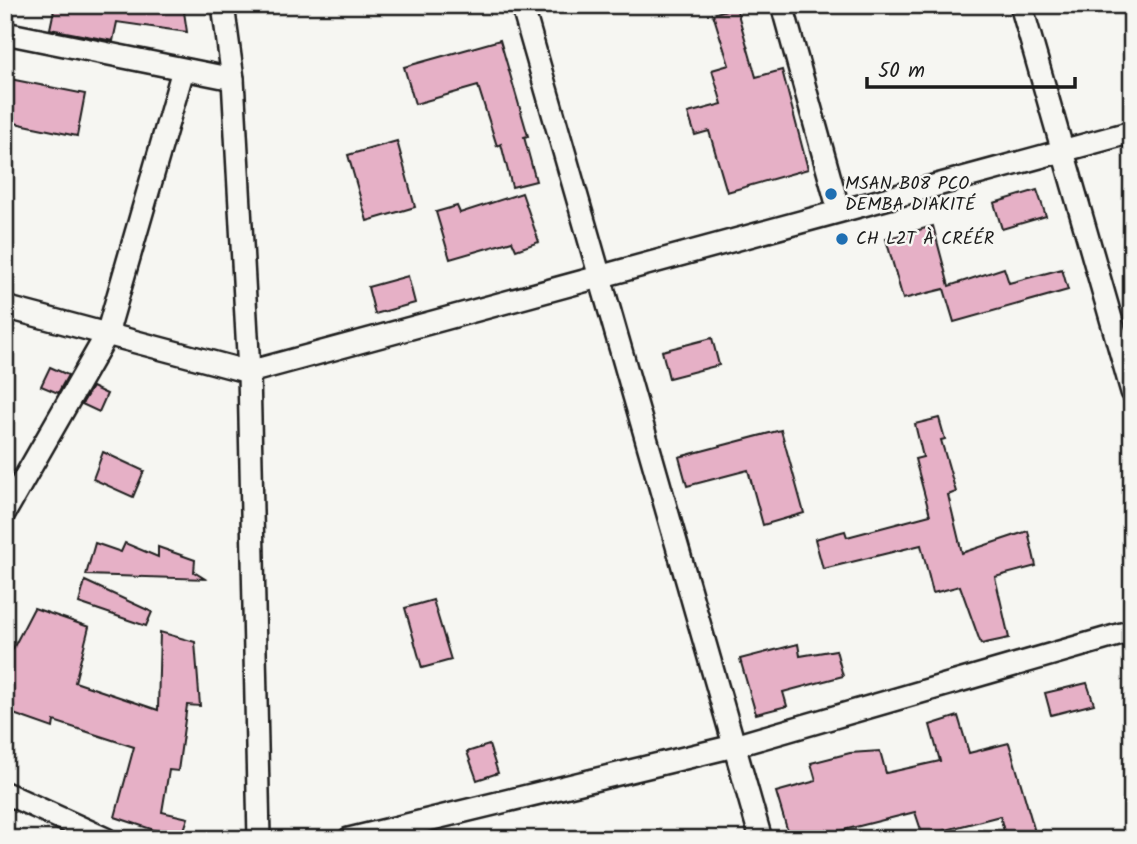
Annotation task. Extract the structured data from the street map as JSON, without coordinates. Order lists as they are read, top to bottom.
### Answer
{
  "places": ["MSAN B08 PCO DEMBA DIAKITÉ", "CH L2T À CRÉÉR"],
  "scale_bar": "50 m"
}
